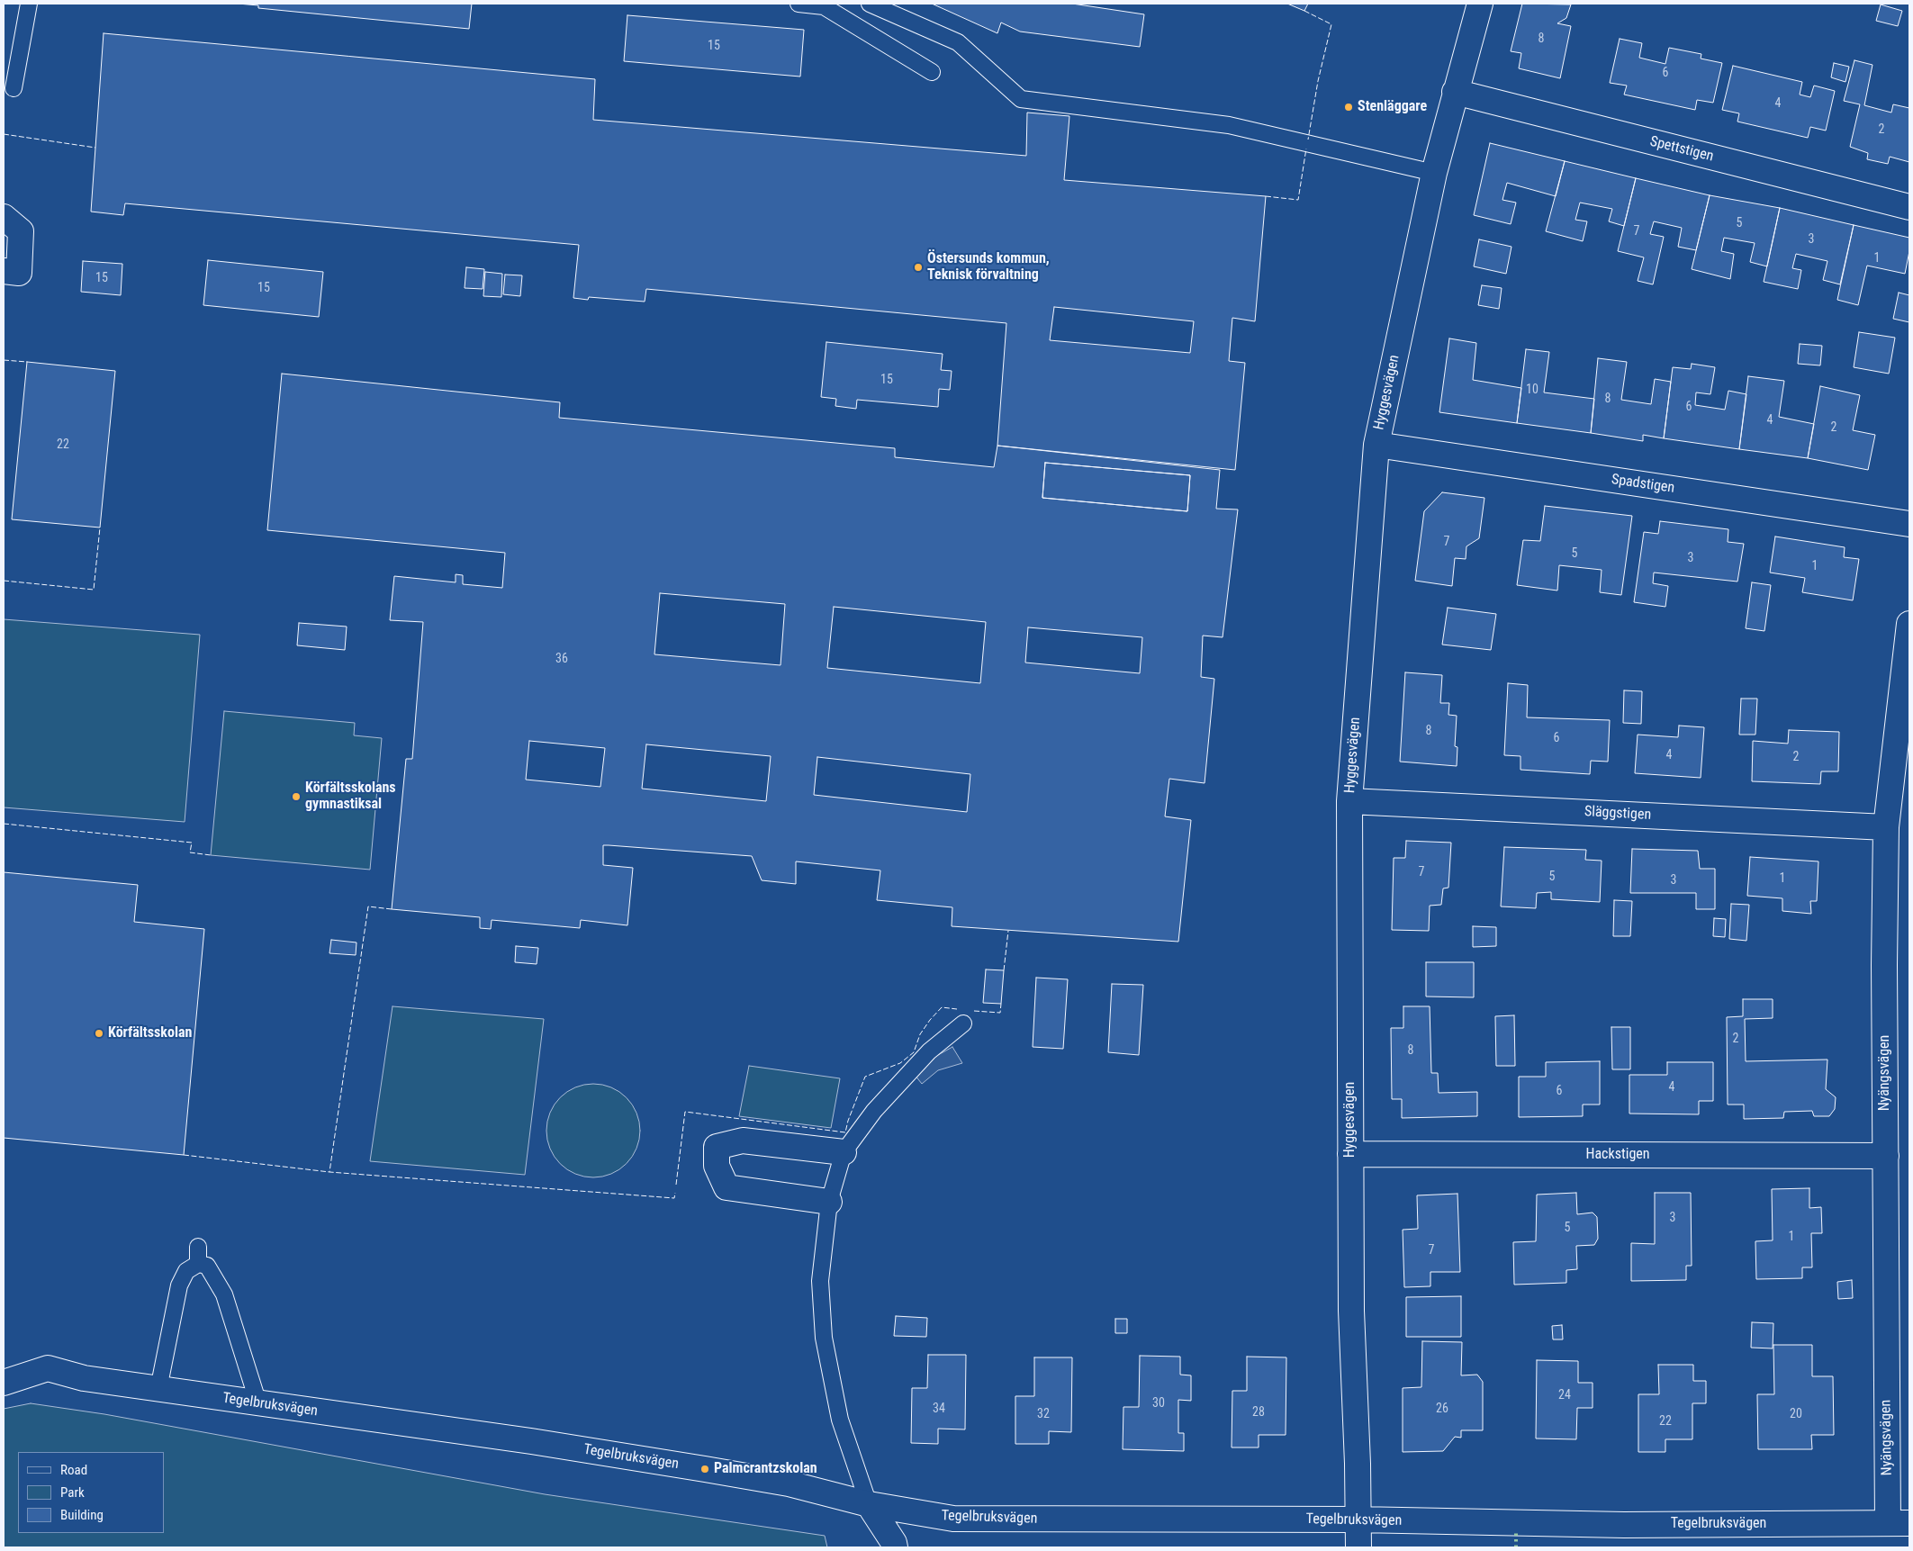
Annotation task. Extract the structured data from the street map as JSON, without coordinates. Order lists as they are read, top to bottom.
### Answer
{
  "streets": {
    "street": [
      "Spettstigen",
      "Hyggesvägen",
      "Spadstigen",
      "Släggstigen",
      "Nyängsvägen",
      "Hackstigen",
      "Tegelbruksvägen"
    ]
  },
  "crossings": [
    ["Spettstigen", "Hyggesvägen"],
    ["Hyggesvägen", "Spadstigen"],
    ["Hyggesvägen", "Släggstigen"],
    ["Hyggesvägen", "Hackstigen"],
    ["Hyggesvägen", "Tegelbruksvägen"],
    ["Släggstigen", "Nyängsvägen"],
    ["Nyängsvägen", "Hackstigen"],
    ["Nyängsvägen", "Tegelbruksvägen"]
  ],
  "places": [
    "Stenläggare",
    "Östersunds kommun, Teknisk förvaltning",
    "Körfältsskolans gymnastiksal",
    "Körfältsskolan",
    "Palmcrantzskolan"
  ],
  "house_numbers": [
    "8",
    "15",
    "6",
    "4",
    "2",
    "5",
    "7",
    "3",
    "1",
    "15",
    "15",
    "15",
    "10",
    "8",
    "6",
    "4",
    "2",
    "22",
    "7",
    "5",
    "3",
    "1",
    "36",
    "8",
    "6",
    "4",
    "2",
    "7",
    "5",
    "1",
    "3",
    "2",
    "8",
    "4",
    "6",
    "3",
    "5",
    "1",
    "7",
    "24",
    "30",
    "34",
    "26",
    "28",
    "32",
    "20",
    "22"
  ],
  "legend": ["Road", "Park", "Building"]
}
